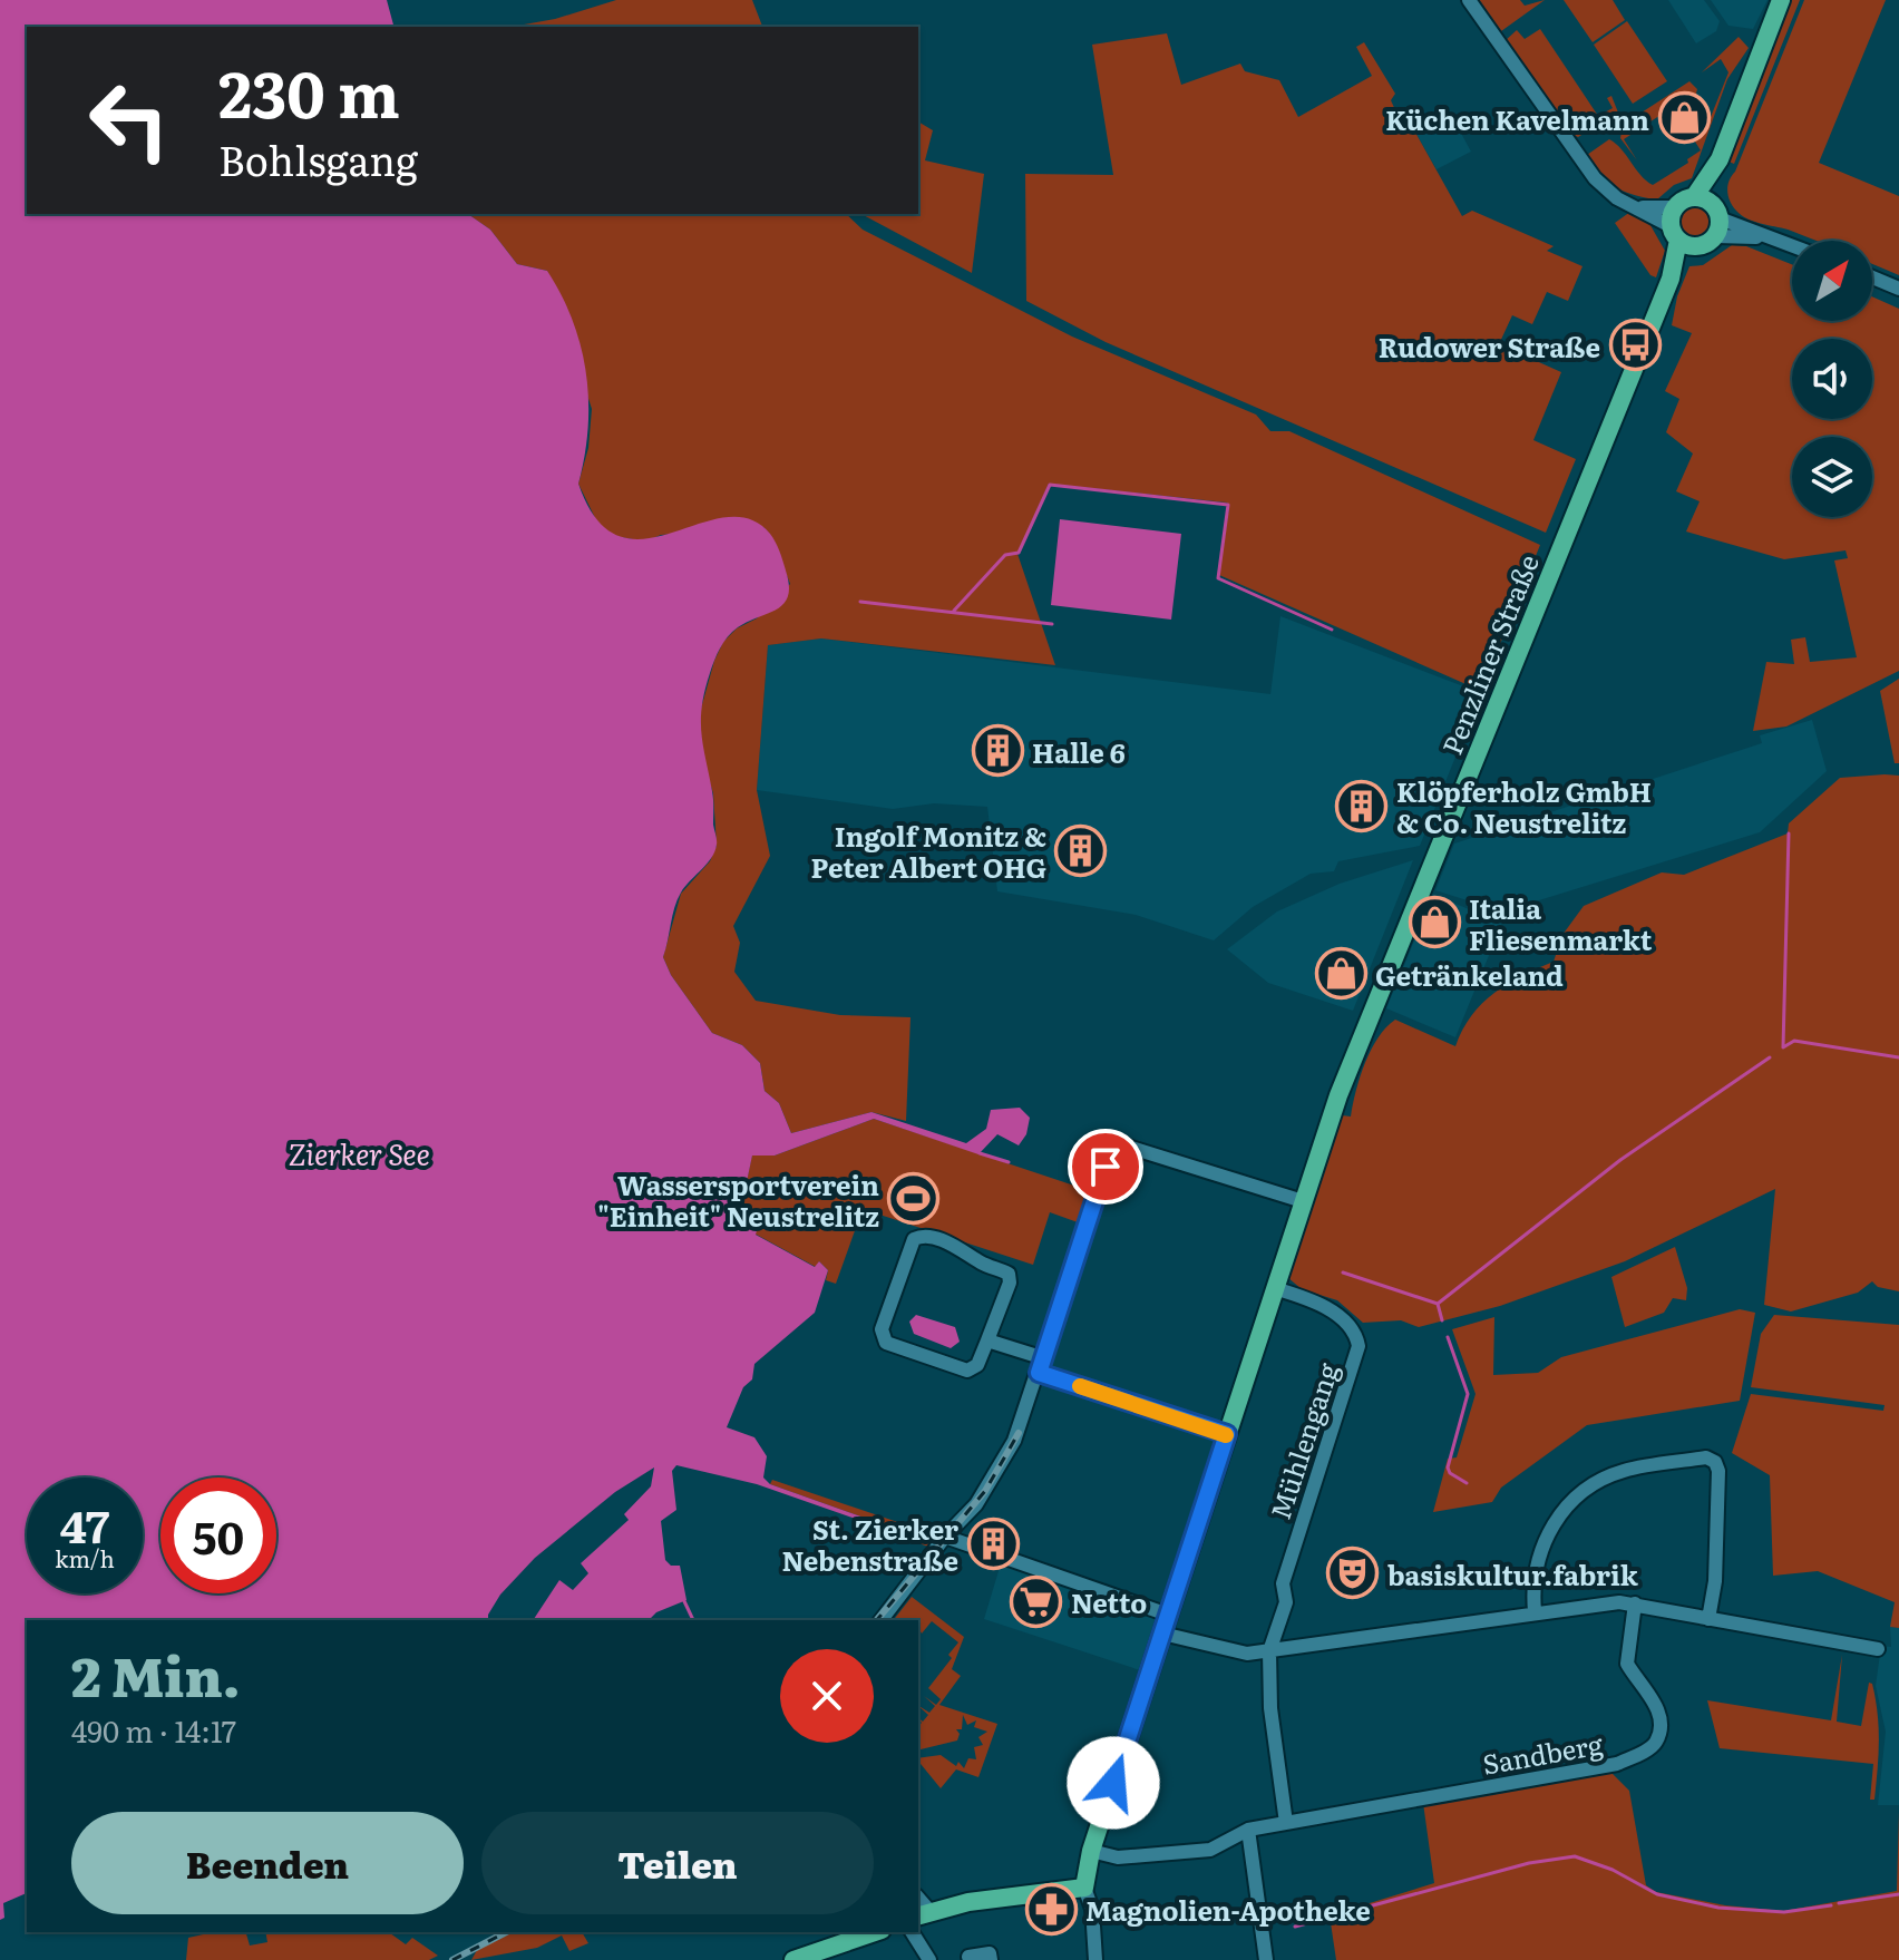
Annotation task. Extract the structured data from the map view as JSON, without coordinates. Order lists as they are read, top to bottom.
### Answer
{
  "streets": {
    "main road": ["Penzliner Straße"],
    "street": ["Mühlengang", "Sandberg"]
  },
  "crossings": [
    ["Penzliner Straße", "Mühlengang"],
    ["Penzliner Straße", "Sandberg"]
  ],
  "water": ["Zierker See"],
  "places": {
    "shop": ["Küchen Kavelmann", "Italia Fliesenmarkt", "Getränkeland"],
    "bus stop": ["Rudower Straße"],
    "building": [
      "Halle 6",
      "Klöpferholz GmbH & Co. Neustrelitz",
      "Ingolf Monitz & Peter Albert OHG",
      "St. Zierker Nebenstraße"
    ],
    "sports": ["Wassersportverein \"Einheit\" Neustrelitz"],
    "theatre": ["basiskultur.fabrik"],
    "supermarket": ["Netto"],
    "pharmacy": ["Magnolien-Apotheke"]
  },
  "north": "top right",
  "page": {
    "turn": ["230 m", "Bohlsgang"],
    "speed": "47 km/h",
    "limit": "50",
    "heading": ["2 Min.", "490 m · 14:17"],
    "buttons": ["Beenden", "Teilen"]
  }
}
